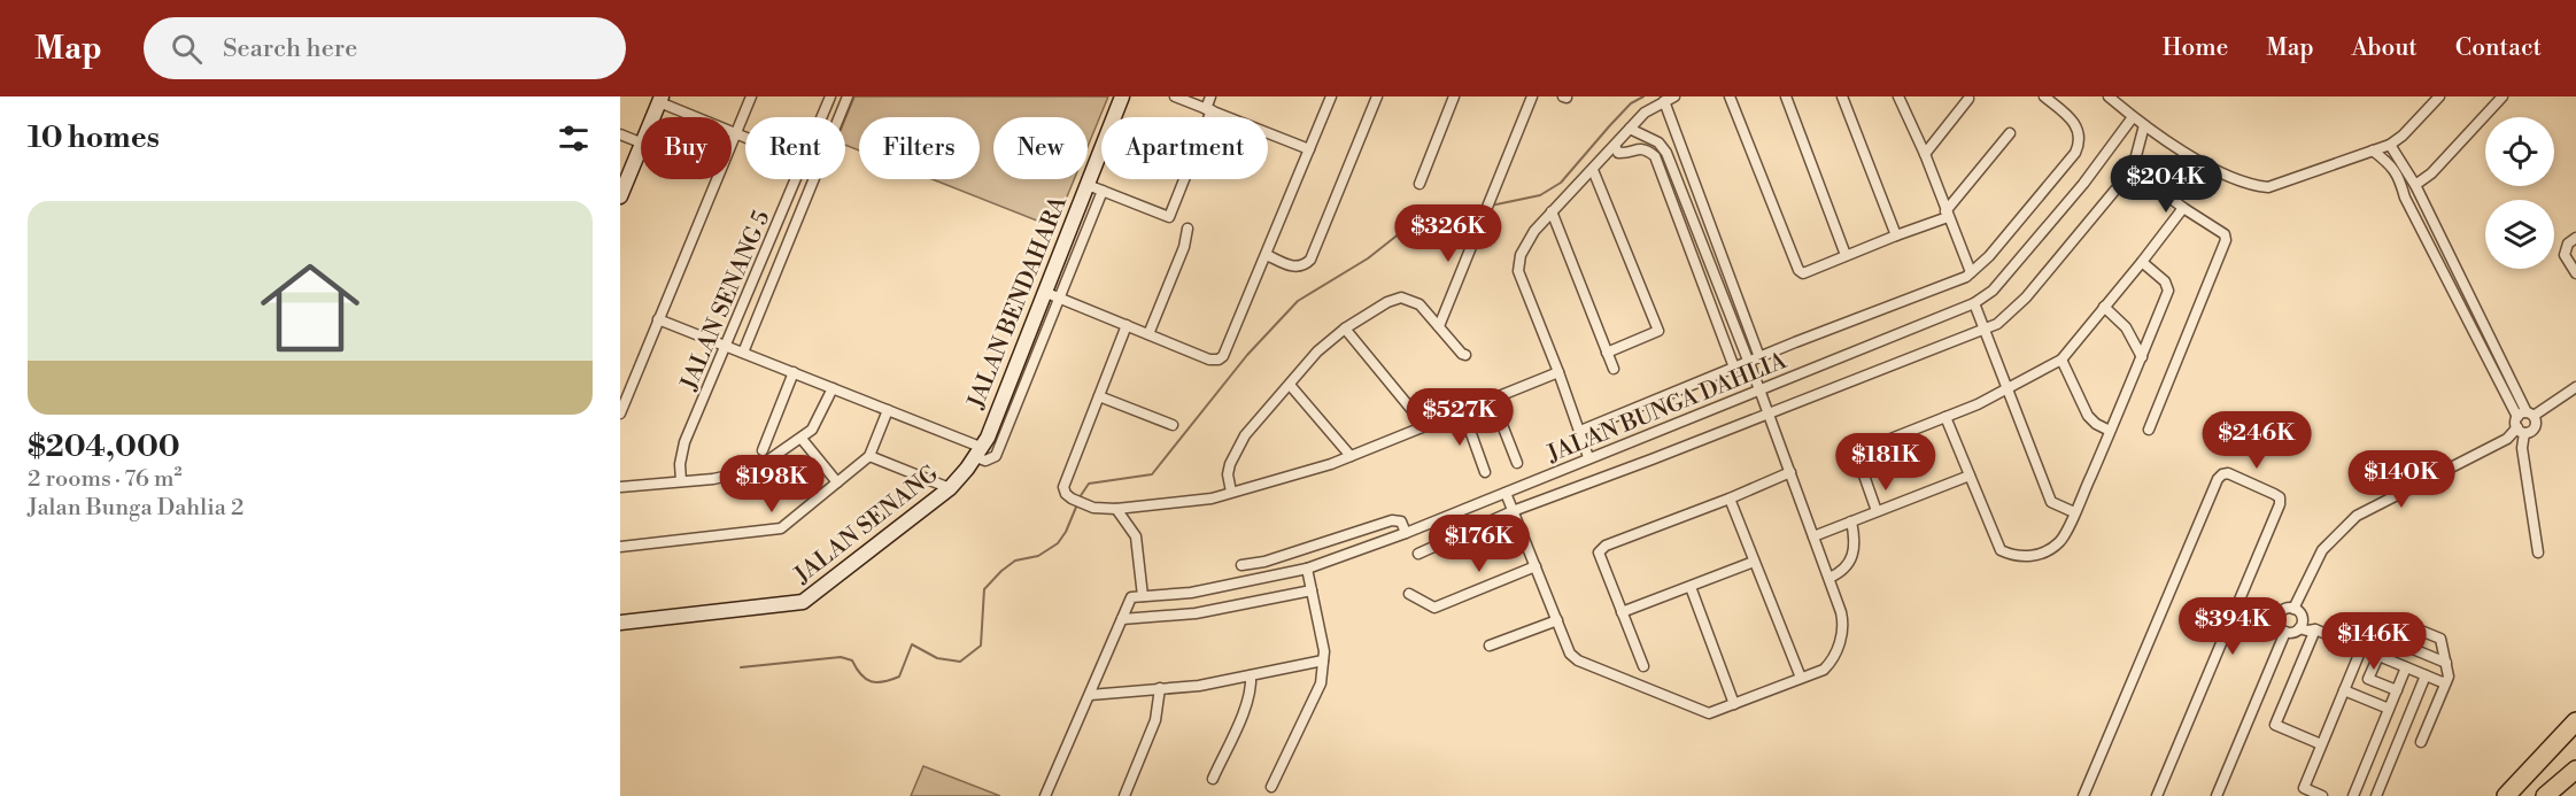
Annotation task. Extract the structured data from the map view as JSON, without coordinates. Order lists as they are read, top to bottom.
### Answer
{
  "streets": {
    "street": [
      "JALAN SENANG 5",
      "JALAN BENDAHARA",
      "JALAN BUNGA DAHLIA",
      "JALAN SENANG"
    ]
  },
  "crossings": [
    ["JALAN SENANG 5", "JALAN SENANG"],
    ["JALAN BENDAHARA", "JALAN SENANG"]
  ],
  "page": {
    "header": "Map",
    "search": "Search here",
    "nav": [
      "Home",
      "Map",
      "About",
      "Contact"
    ],
    "heading": "10 homes",
    "chip": [
      "Buy",
      "Rent",
      "Filters",
      "New",
      "Apartment"
    ],
    "price": [
      "$204K",
      "$326K",
      "$527K",
      "$246K",
      "$181K",
      "$140K",
      "$198K",
      "$176K",
      "$394K",
      "$146K"
    ],
    "list": [
      {
        "name": "$204,000",
        "note": "2 rooms · 76 m² · Jalan Bunga Dahlia 2"
      }
    ]
  }
}
